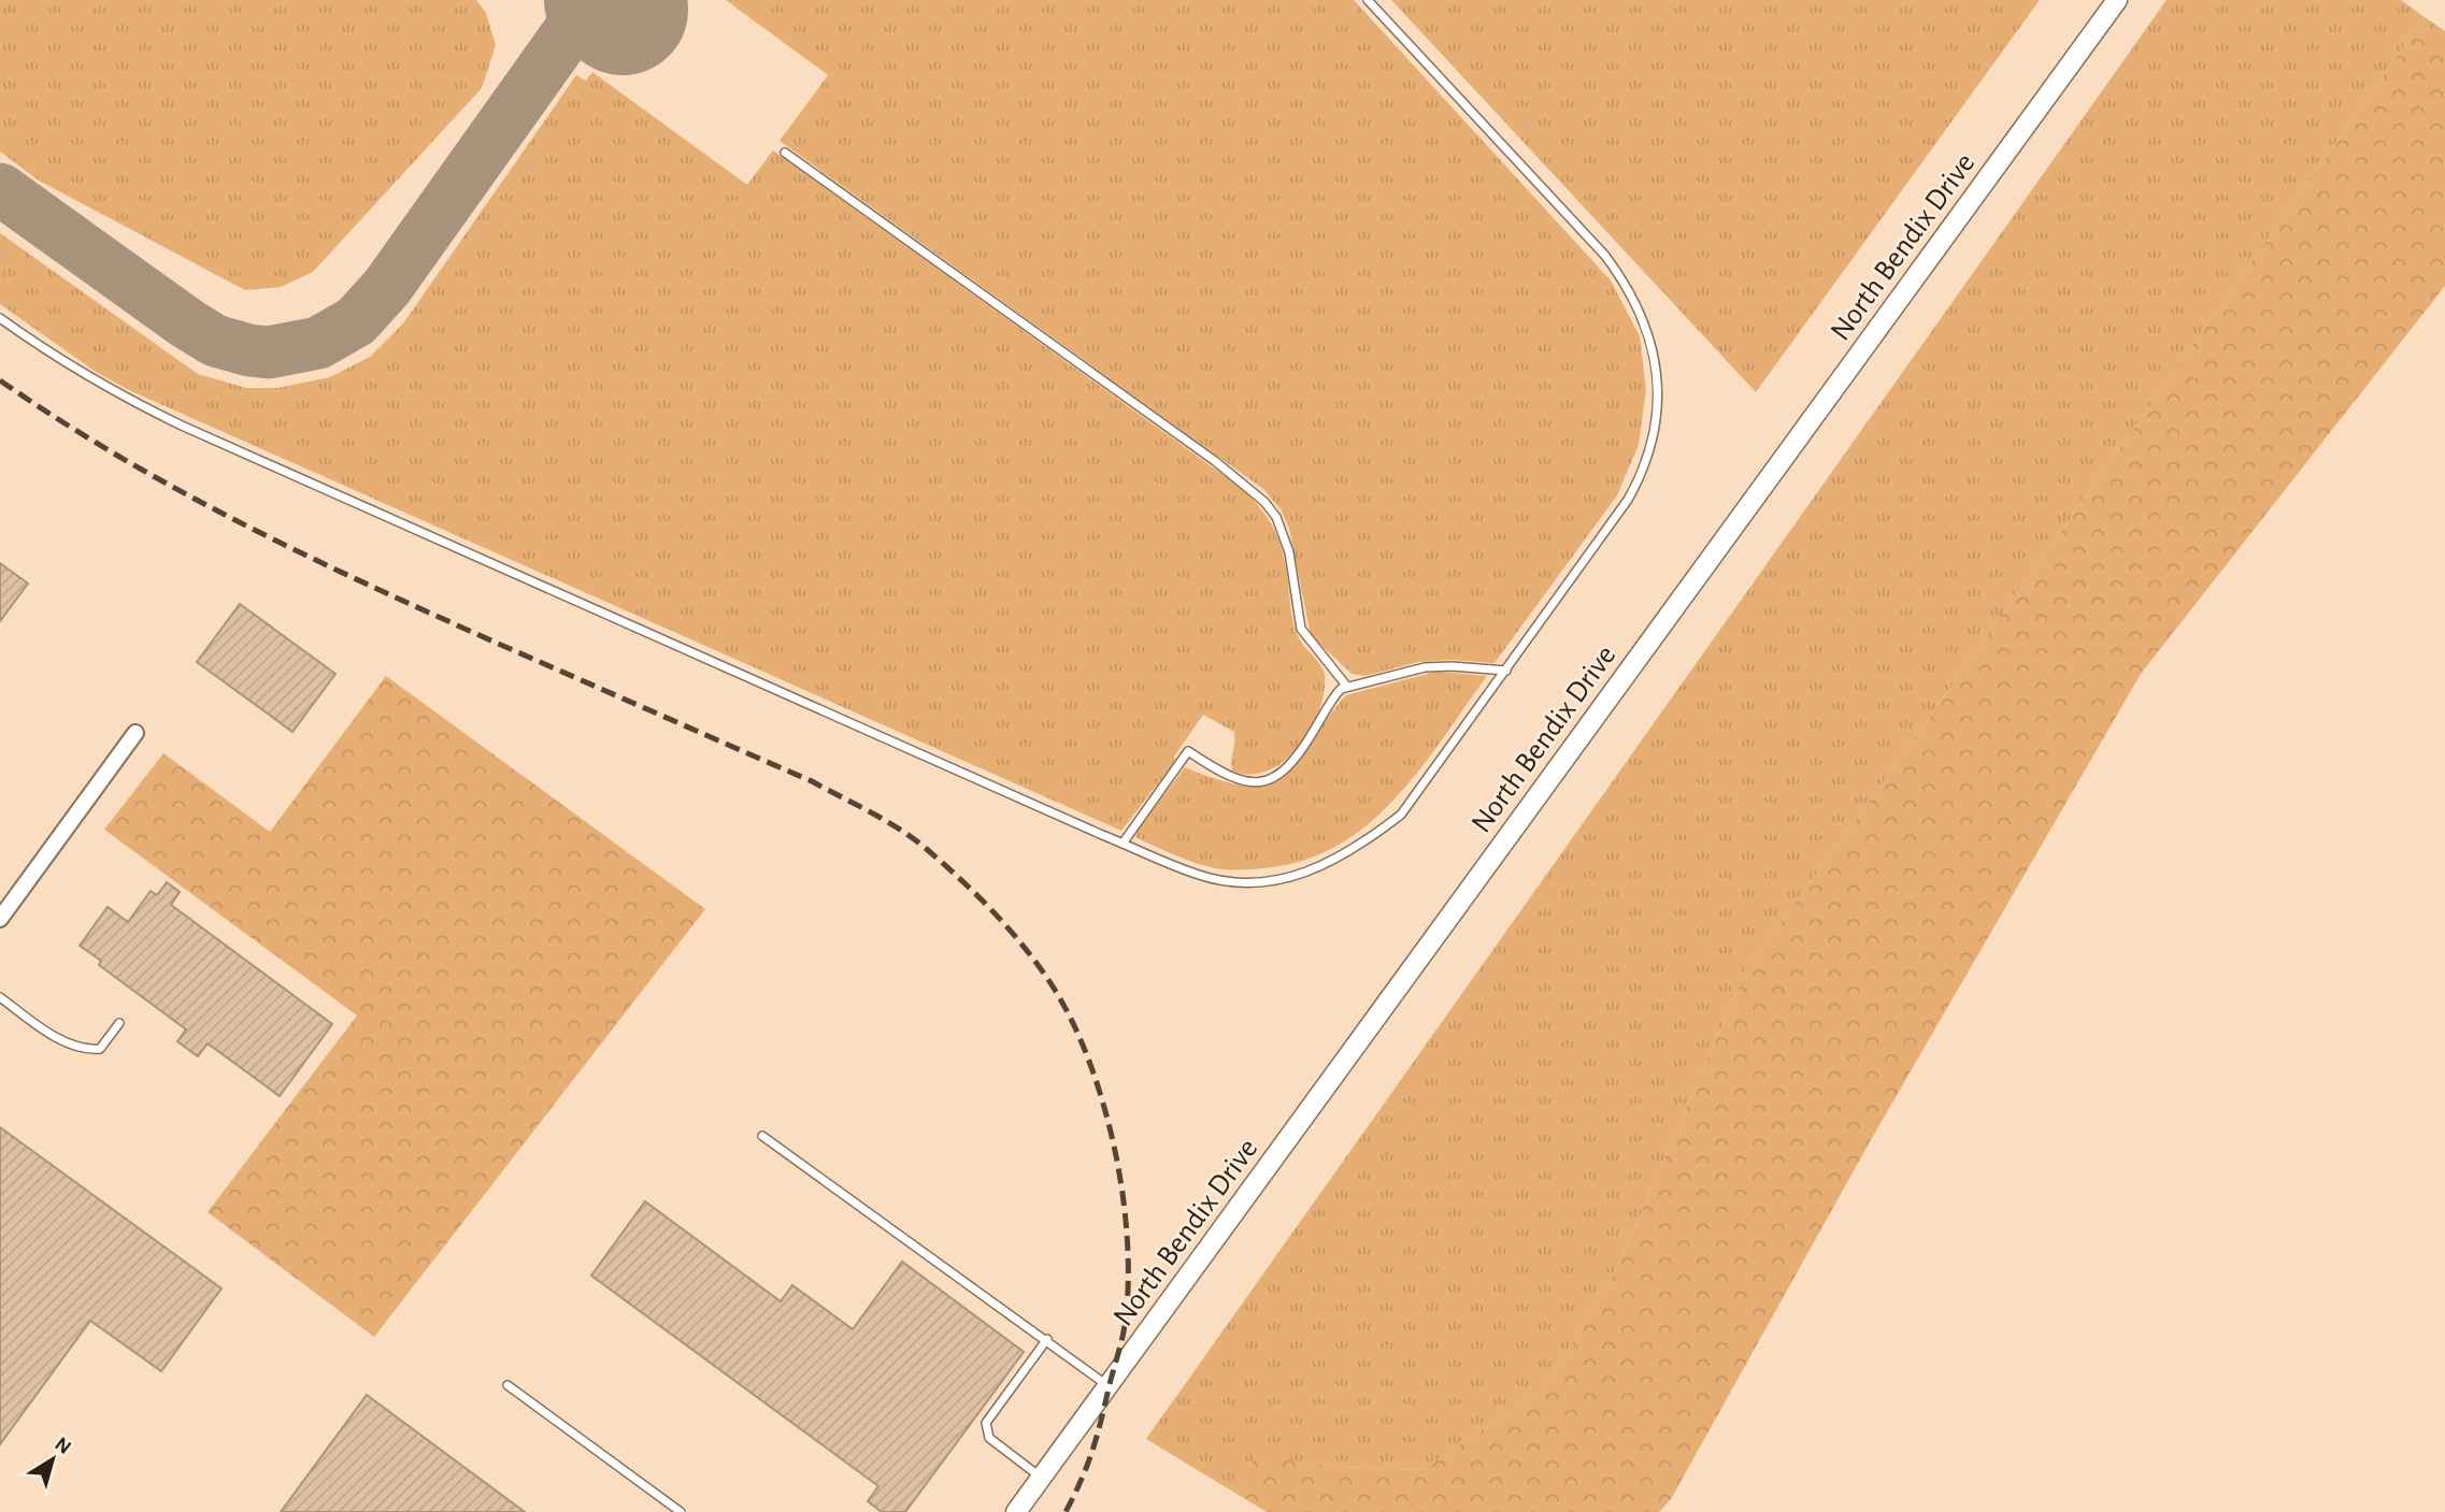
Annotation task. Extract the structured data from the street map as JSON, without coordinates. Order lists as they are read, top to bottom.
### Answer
{
  "streets": {
    "street": ["North Bendix Drive"]
  },
  "north": "top right"
}
